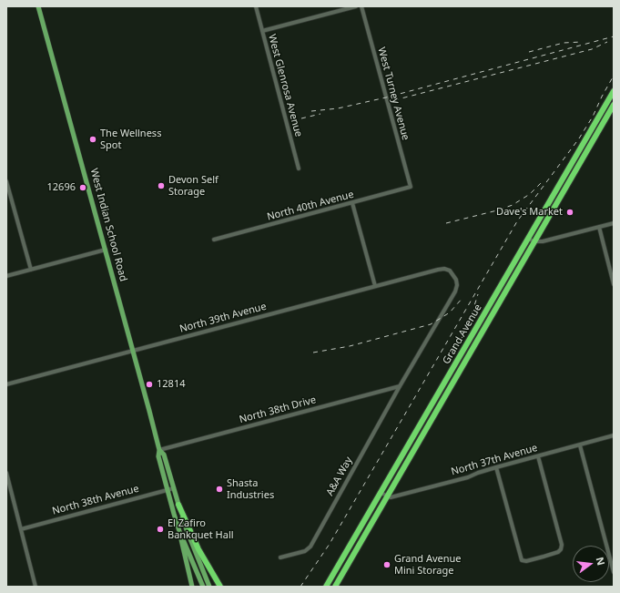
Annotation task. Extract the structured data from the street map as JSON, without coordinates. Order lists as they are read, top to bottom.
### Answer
{
  "streets": {
    "highway": ["Grand Avenue"],
    "main road": ["West Indian School Road"],
    "street": [
      "West Glenrosa Avenue",
      "West Turney Avenue",
      "North 40th Avenue",
      "North 39th Avenue",
      "North 38th Drive",
      "North 37th Avenue",
      "A&A Way",
      "North 38th Avenue"
    ]
  },
  "crossings": [
    ["West Turney Avenue", "North 40th Avenue"],
    ["West Indian School Road", "North 39th Avenue"],
    ["West Indian School Road", "North 38th Drive"],
    ["West Indian School Road", "North 38th Avenue"],
    ["North 39th Avenue", "North 38th Drive"],
    ["North 39th Avenue", "A&A Way"],
    ["Grand Avenue", "North 37th Avenue"],
    ["North 38th Drive", "A&A Way"]
  ],
  "places": [
    "The Wellness Spot",
    "Devon Self Storage",
    "12696",
    "Dave's Market",
    "12814",
    "Shasta Industries",
    "El Zafiro Bankquet Hall",
    "Grand Avenue Mini Storage"
  ],
  "north": "right"
}
